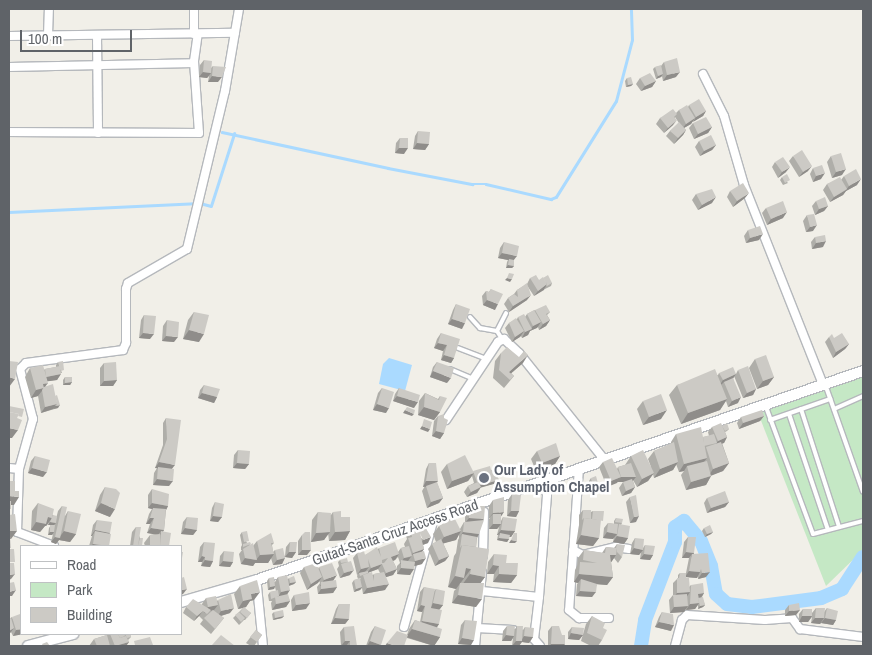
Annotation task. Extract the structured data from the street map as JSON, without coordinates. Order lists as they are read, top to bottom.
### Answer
{
  "streets": {
    "main road": ["Gutad-Santa Cruz Access Road"]
  },
  "places": ["Our Lady of Assumption Chapel"],
  "legend": ["Road", "Park", "Building"],
  "scale_bar": "100 m"
}
